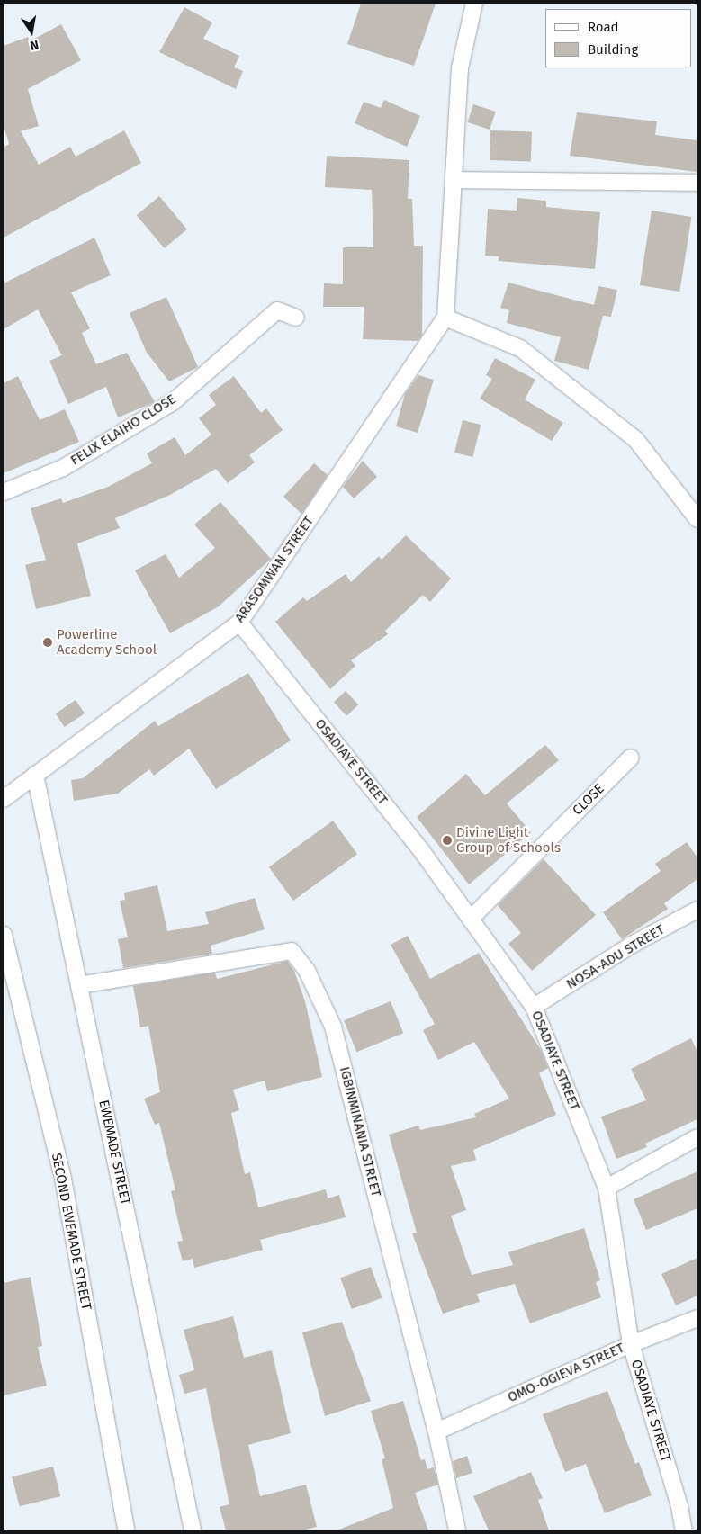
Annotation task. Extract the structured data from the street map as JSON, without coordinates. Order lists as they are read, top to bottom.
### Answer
{
  "streets": {
    "street": [
      "FELIX ELAIHO CLOSE",
      "ARASOMWAN STREET",
      "OSADIAYE STREET",
      "CLOSE",
      "NOSA-ADU STREET",
      "IGBINMINANIA STREET",
      "EWEMADE STREET",
      "SECOND EWEMADE STREET",
      "OMO-OGIEVA STREET"
    ]
  },
  "crossings": [
    ["ARASOMWAN STREET", "OSADIAYE STREET"],
    ["ARASOMWAN STREET", "EWEMADE STREET"],
    ["OSADIAYE STREET", "CLOSE"],
    ["OSADIAYE STREET", "NOSA-ADU STREET"],
    ["OSADIAYE STREET", "OMO-OGIEVA STREET"],
    ["IGBINMINANIA STREET", "EWEMADE STREET"],
    ["IGBINMINANIA STREET", "OMO-OGIEVA STREET"]
  ],
  "places": ["Powerline Academy School", "Divine Light Group of Schools"],
  "legend": ["Road", "Building"],
  "north": "bottom"
}
